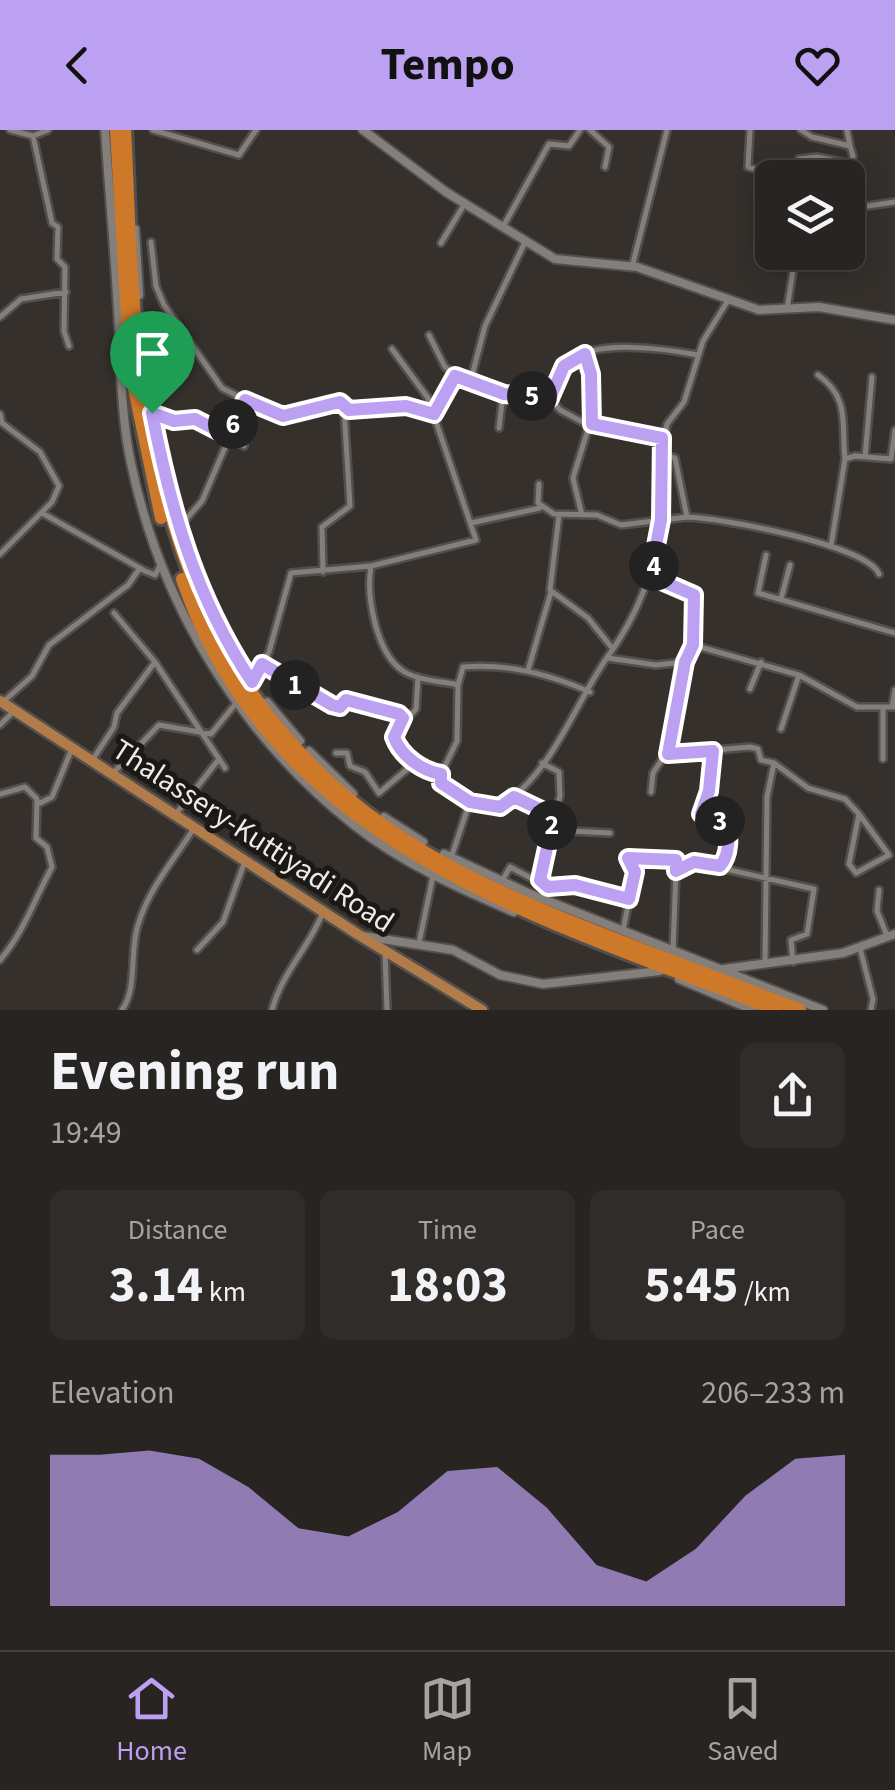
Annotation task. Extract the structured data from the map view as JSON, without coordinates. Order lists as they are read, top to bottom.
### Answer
{
  "streets": {
    "main road": ["Thalassery-Kuttiyadi Road"]
  },
  "page": {
    "header": "Tempo",
    "pins": [
      "5",
      "6",
      "4",
      "1",
      "3",
      "2"
    ],
    "heading": ["Evening run", "19:49"],
    "stats": [
      ["Distance", "3.14 km"],
      ["Time", "18:03"],
      ["Pace", "5:45 /km"]
    ],
    "chart": ["Elevation", "206–233 m"],
    "tabs": ["Home", "Map", "Saved"]
  }
}
